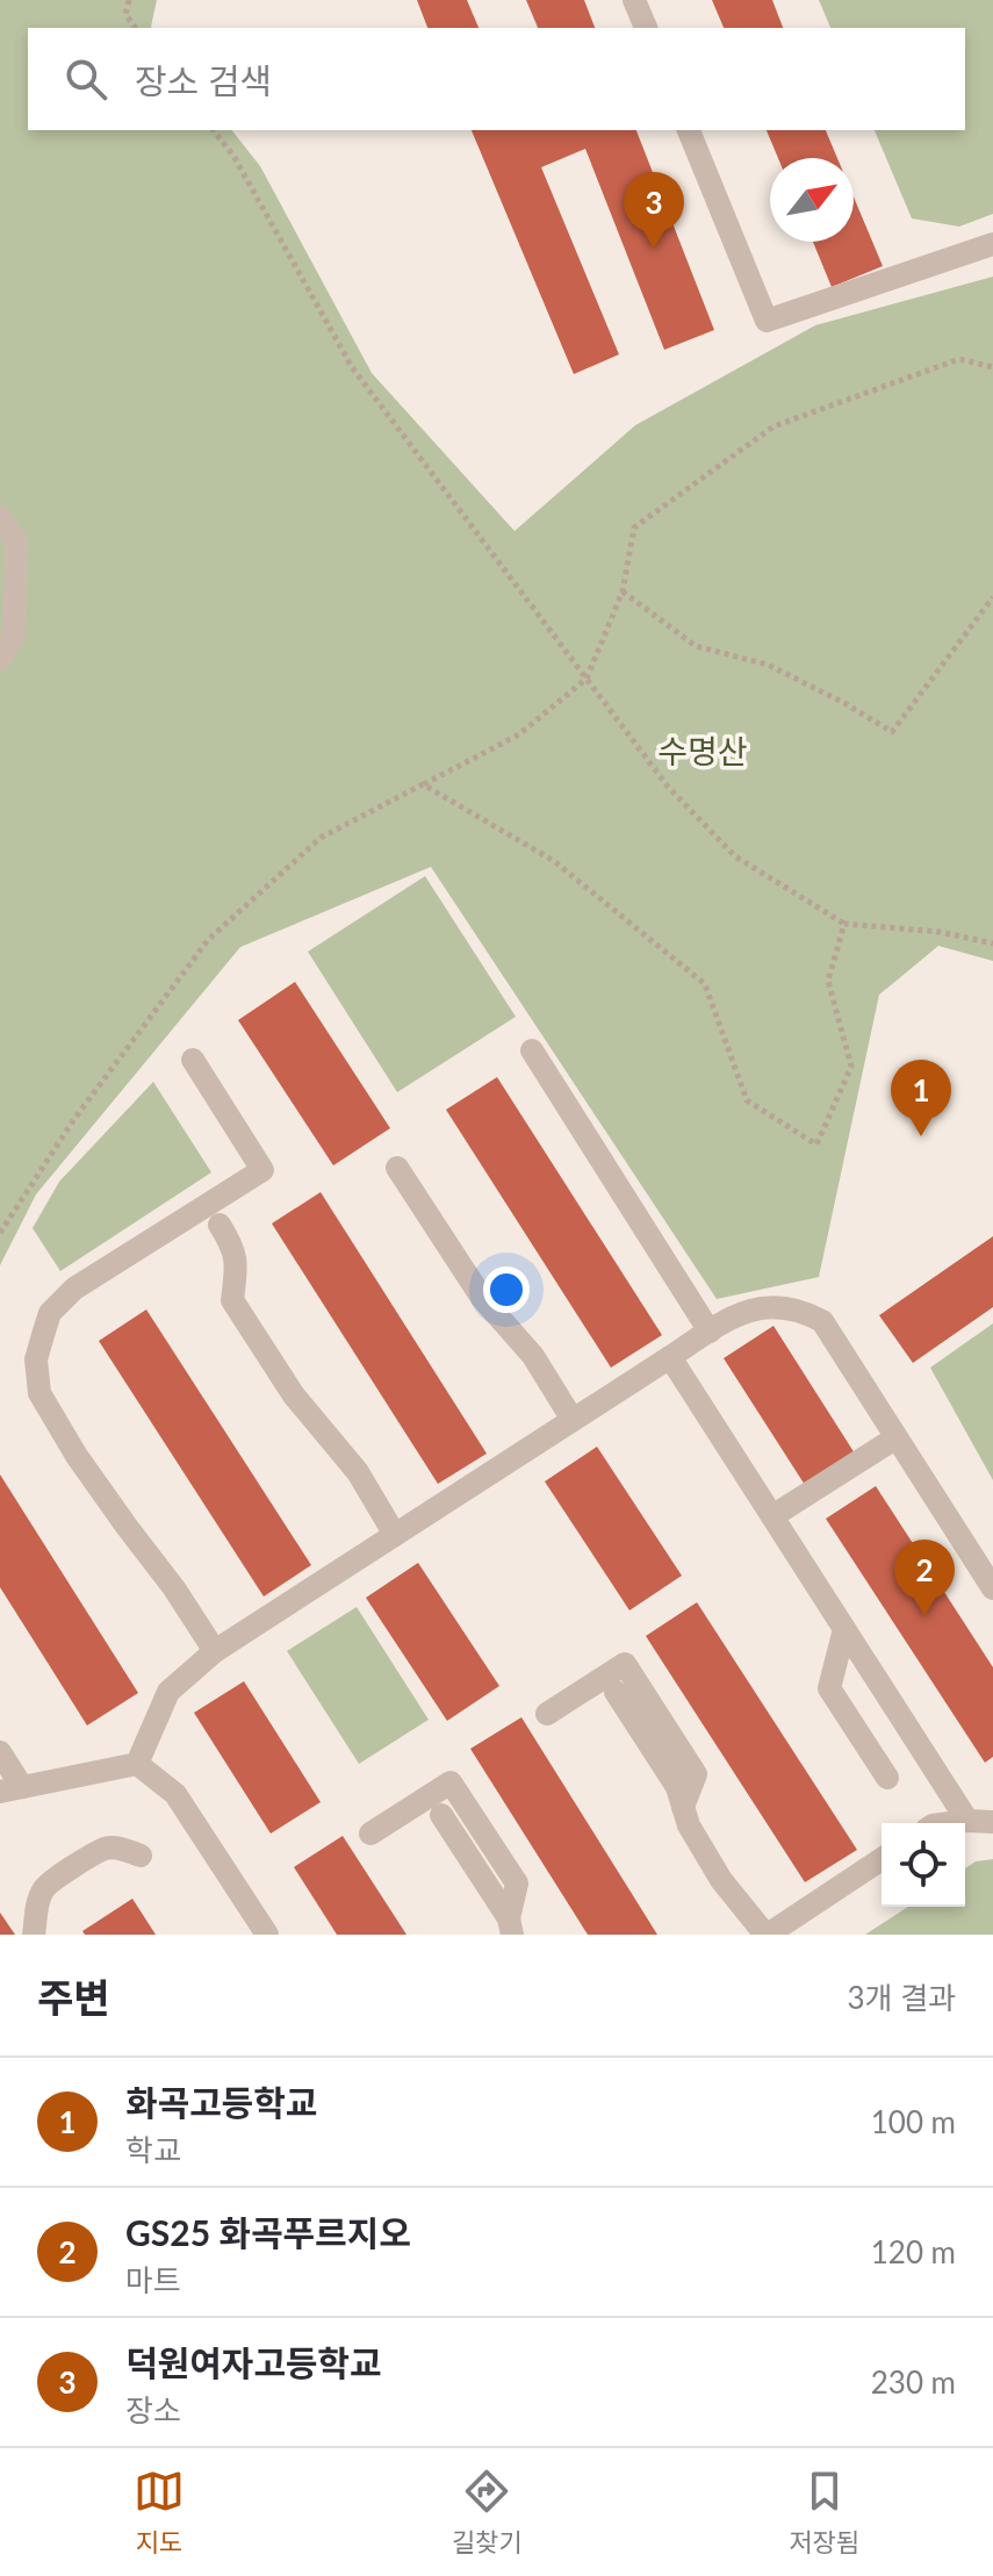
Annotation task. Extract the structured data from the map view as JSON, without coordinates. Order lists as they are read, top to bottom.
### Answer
{
  "parks": ["수명산"],
  "north": "top right",
  "page": {
    "search": "장소 검색",
    "pins": ["3", "1", "2"],
    "heading": ["주변", "3개 결과"],
    "list": [
      {
        "mark": "1",
        "name": "화곡고등학교",
        "note": "학교",
        "value": "100 m"
      },
      {
        "mark": "2",
        "name": "GS25 화곡푸르지오",
        "note": "마트",
        "value": "120 m"
      },
      {
        "mark": "3",
        "name": "덕원여자고등학교",
        "note": "장소",
        "value": "230 m"
      }
    ],
    "nav": ["지도", "길찾기", "저장됨"]
  }
}
